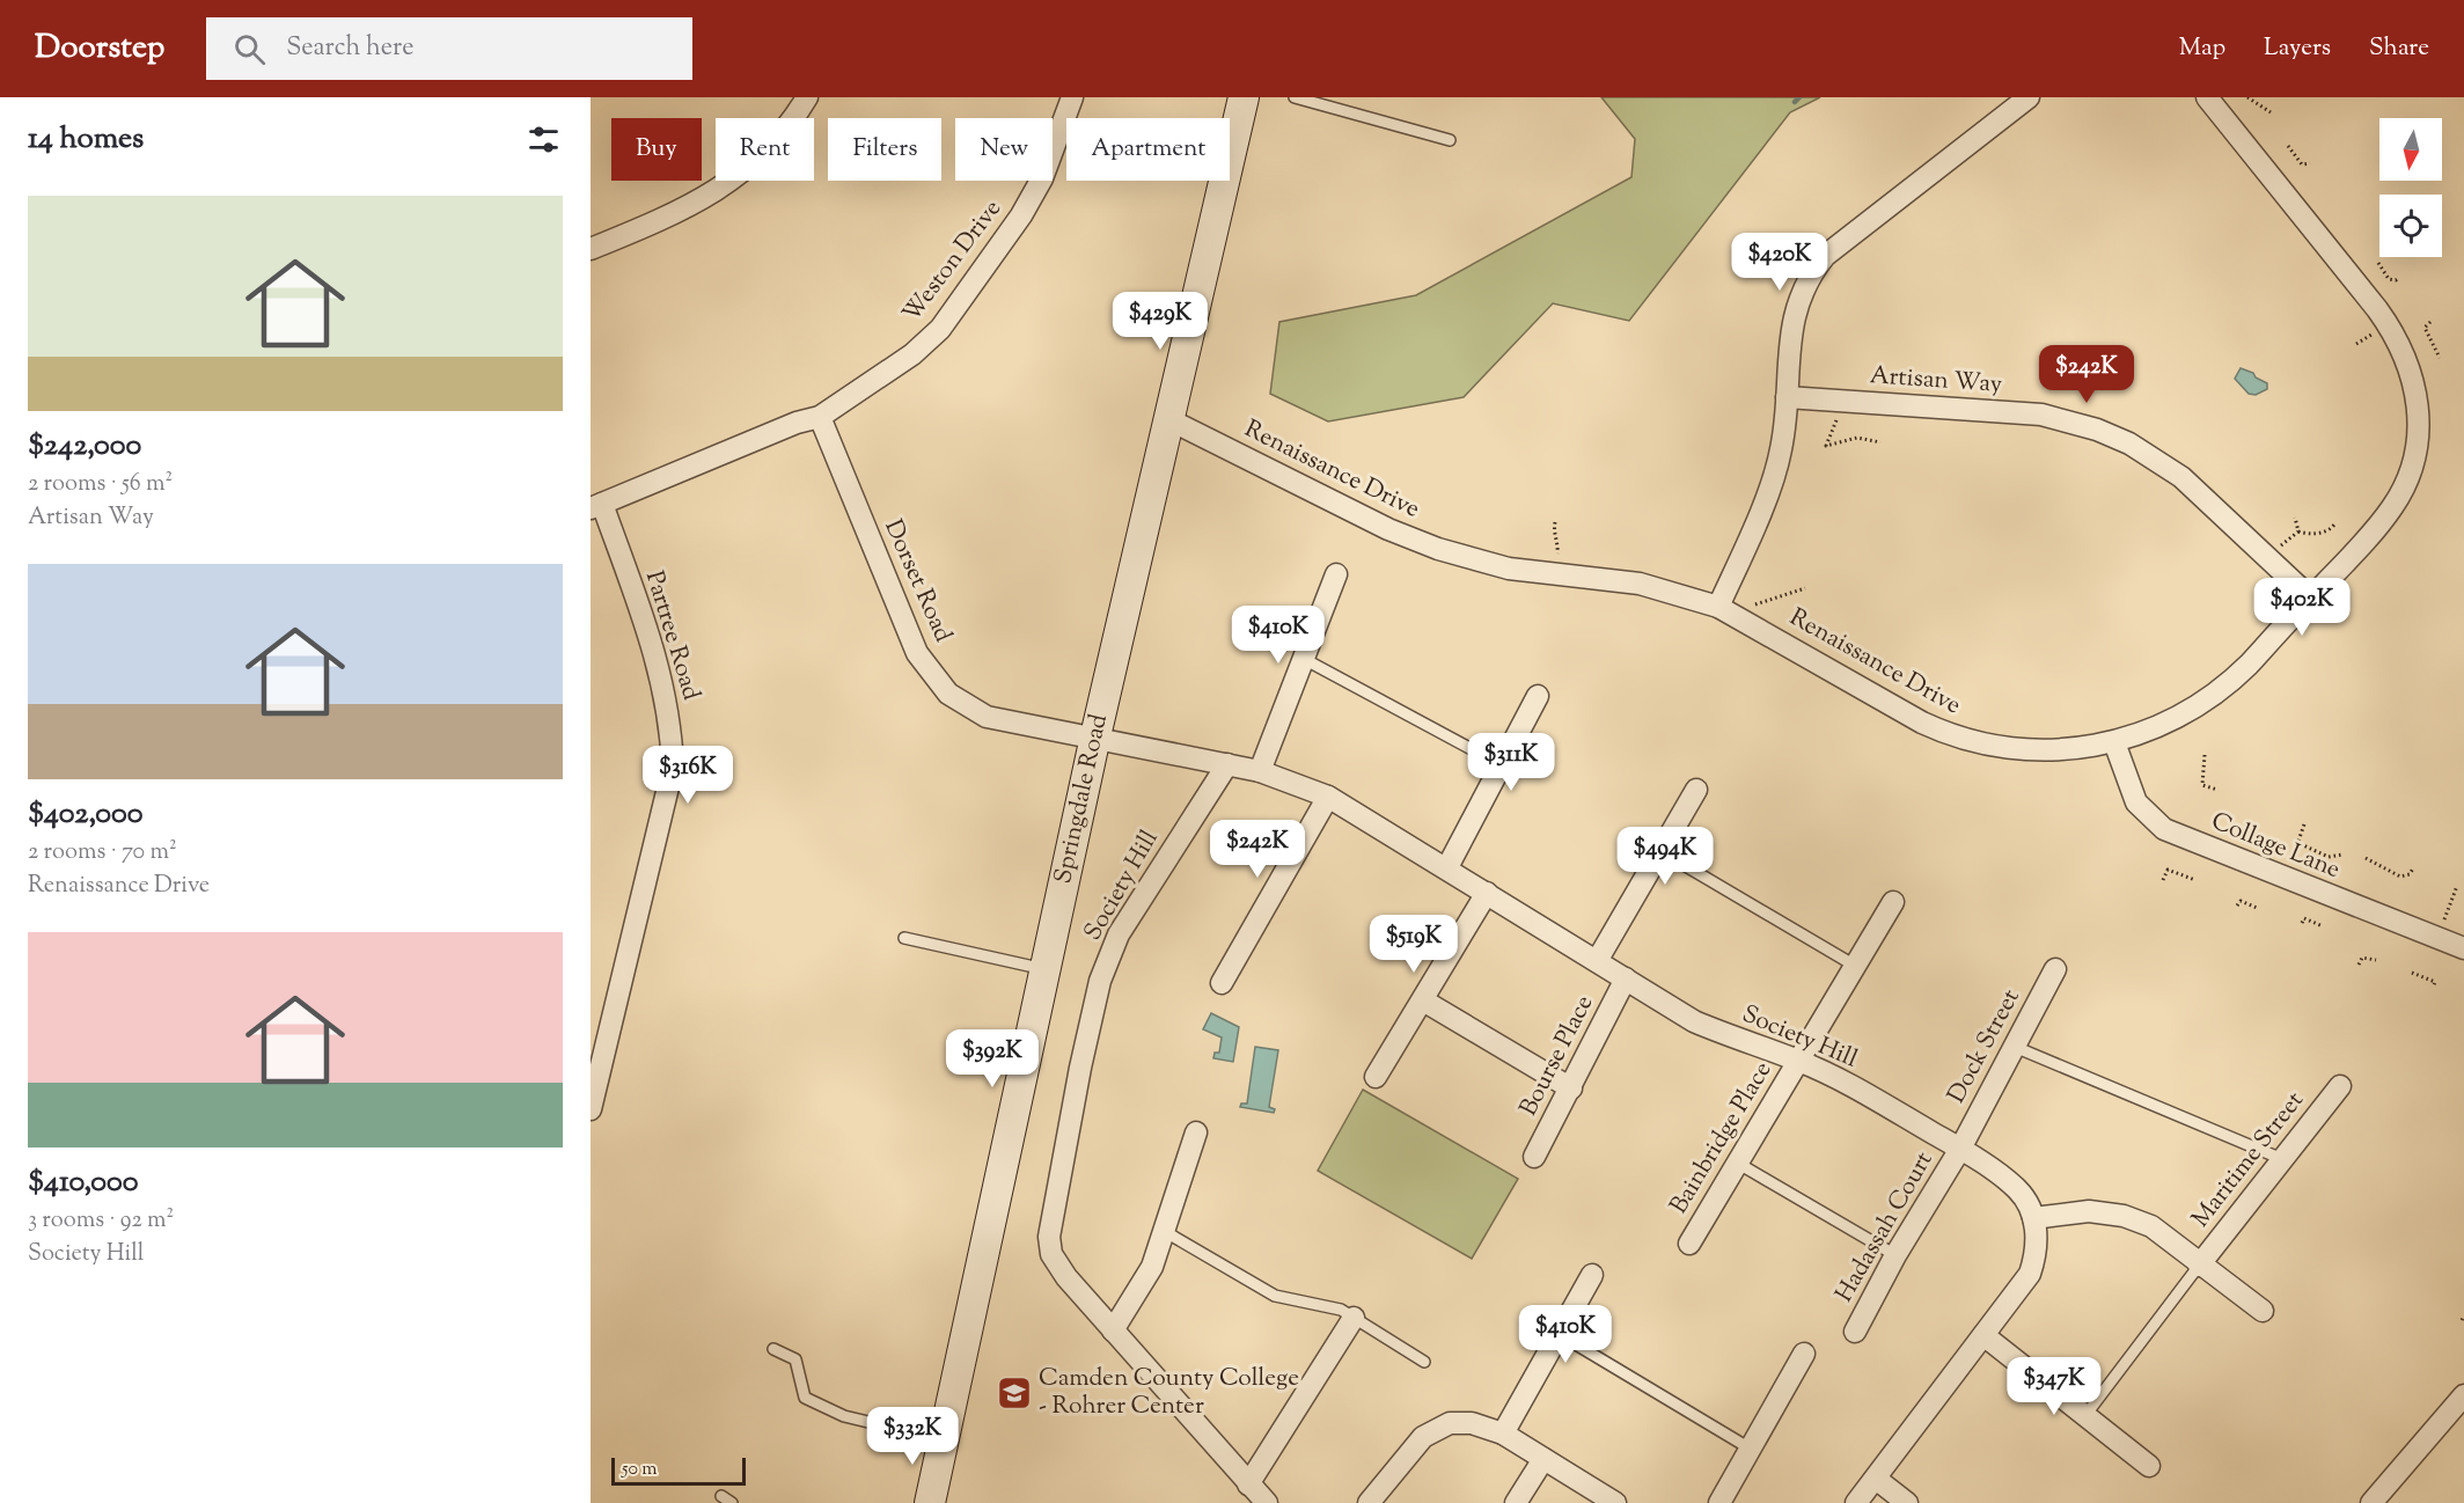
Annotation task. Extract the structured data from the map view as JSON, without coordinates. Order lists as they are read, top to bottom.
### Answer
{
  "streets": {
    "main road": ["Springdale Road"],
    "street": [
      "Weston Drive",
      "Artisan Way",
      "Renaissance Drive",
      "Dorset Road",
      "Partree Road",
      "Collage Lane",
      "Society Hill",
      "Dock Street",
      "Bourse Place",
      "Bainbridge Place",
      "Maritime Street",
      "Hadassah Court"
    ]
  },
  "crossings": [
    ["Weston Drive", "Dorset Road"],
    ["Weston Drive", "Partree Road"],
    ["Artisan Way", "Renaissance Drive"],
    ["Renaissance Drive", "Springdale Road"],
    ["Renaissance Drive", "Collage Lane"],
    ["Dorset Road", "Springdale Road"],
    ["Dorset Road", "Society Hill"],
    ["Springdale Road", "Society Hill"],
    ["Society Hill", "Dock Street"],
    ["Society Hill", "Bourse Place"],
    ["Society Hill", "Bainbridge Place"],
    ["Society Hill", "Hadassah Court"],
    ["Dock Street", "Hadassah Court"]
  ],
  "places": {
    "school or university": ["Camden County College - Rohrer Center"]
  },
  "scale_bar": "50 m",
  "north": "bottom",
  "page": {
    "header": "Doorstep",
    "search": "Search here",
    "nav": ["Map", "Layers", "Share"],
    "heading": "14 homes",
    "chip": [
      "Buy",
      "Rent",
      "Filters",
      "New",
      "Apartment"
    ],
    "list": [
      {
        "name": "$242,000",
        "note": "2 rooms · 56 m² · Artisan Way"
      },
      {
        "name": "$402,000",
        "note": "2 rooms · 70 m² · Renaissance Drive"
      },
      {
        "name": "$410,000",
        "note": "3 rooms · 92 m² · Society Hill"
      }
    ],
    "price": [
      "$420K",
      "$429K",
      "$242K",
      "$402K",
      "$410K",
      "$311K",
      "$316K",
      "$242K",
      "$494K",
      "$519K",
      "$392K",
      "$410K",
      "$347K",
      "$332K"
    ],
    "scale": "50 m"
  }
}
